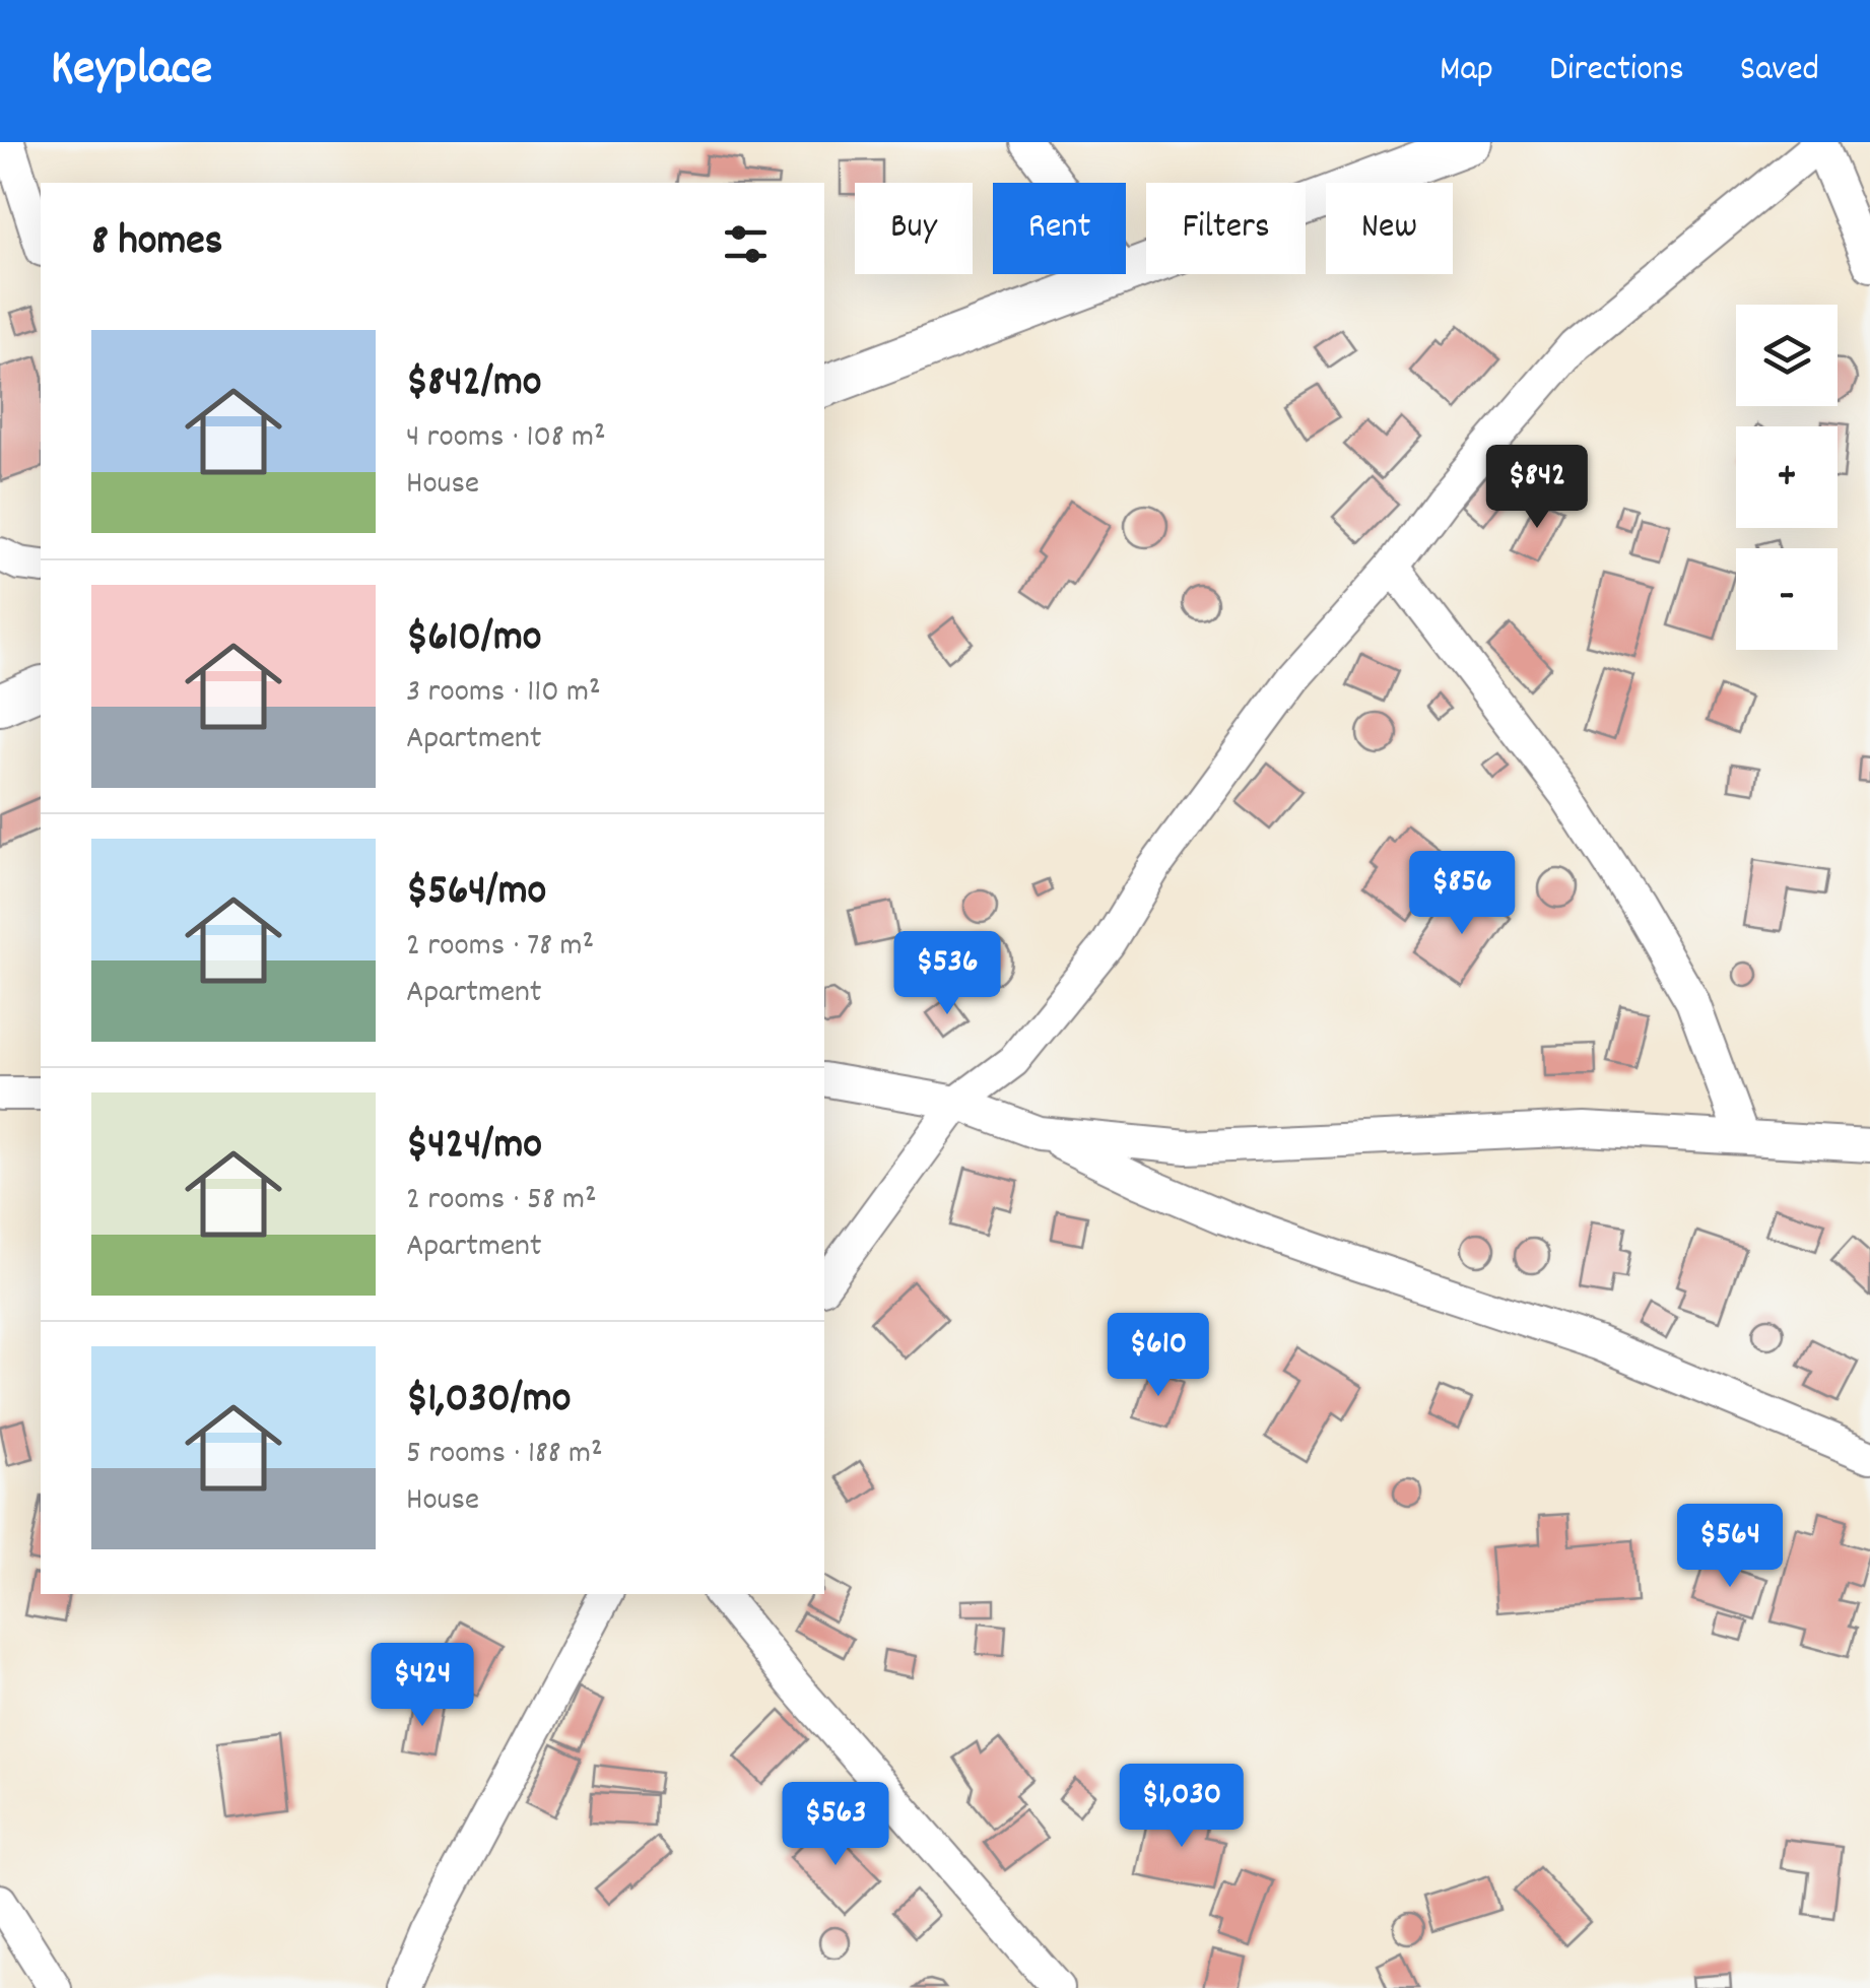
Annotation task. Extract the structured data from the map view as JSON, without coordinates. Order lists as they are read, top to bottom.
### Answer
{
  "page": {
    "header": "Keyplace",
    "nav": ["Map", "Directions", "Saved"],
    "chip": [
      "Buy",
      "Rent",
      "Filters",
      "New"
    ],
    "heading": "8 homes",
    "map_buttons": ["+", "−"],
    "list": [
      {
        "name": "$842/mo",
        "note": "4 rooms · 108 m² · House"
      },
      {
        "name": "$610/mo",
        "note": "3 rooms · 110 m² · Apartment"
      },
      {
        "name": "$564/mo",
        "note": "2 rooms · 78 m² · Apartment"
      },
      {
        "name": "$424/mo",
        "note": "2 rooms · 58 m² · Apartment"
      },
      {
        "name": "$1,030/mo",
        "note": "5 rooms · 188 m² · House"
      }
    ],
    "price": [
      "$842",
      "$856",
      "$536",
      "$610",
      "$564",
      "$424",
      "$1,030",
      "$563"
    ]
  }
}
